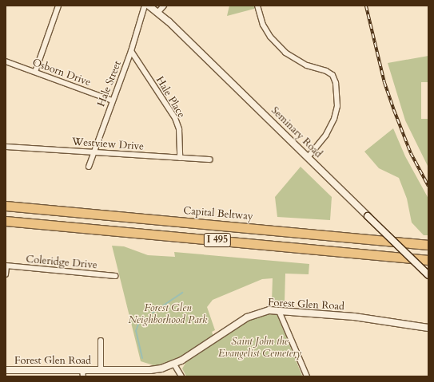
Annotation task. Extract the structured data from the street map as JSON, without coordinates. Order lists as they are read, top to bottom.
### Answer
{
  "streets": {
    "highway": ["Capital Beltway", "I 495"],
    "main road": ["Seminary Road", "Forest Glen Road"],
    "street": [
      "Osborn Drive",
      "Hale Street",
      "Hale Place",
      "Westview Drive",
      "Coleridge Drive"
    ]
  },
  "crossings": [
    ["Osborn Drive", "Hale Street"],
    ["Hale Street", "Hale Place"],
    ["Hale Street", "Westview Drive"],
    ["Hale Place", "Westview Drive"]
  ],
  "parks": ["Forest Glen Neighborhood Park", "Saint John the Evangelist Cemetery"]
}
